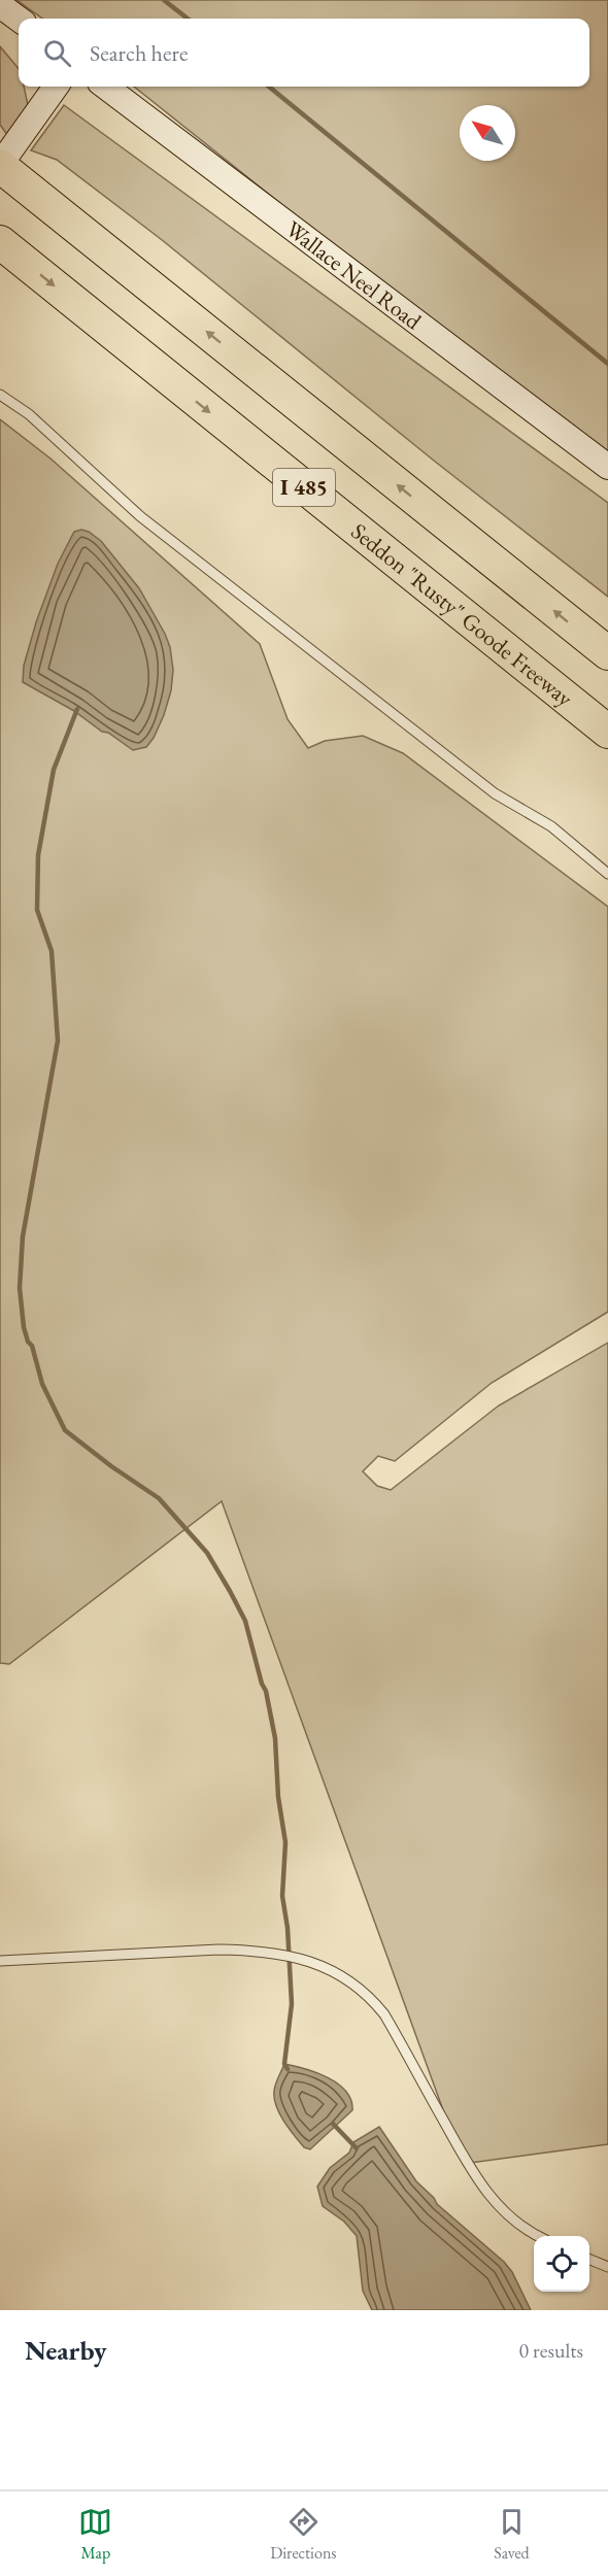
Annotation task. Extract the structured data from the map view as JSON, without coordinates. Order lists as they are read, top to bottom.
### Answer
{
  "streets": {
    "highway": ["I 485", "Seddon \"Rusty\" Goode Freeway"],
    "street": ["Wallace Neel Road"]
  },
  "north": "top left",
  "page": {
    "search": "Search here",
    "heading": ["Nearby", "0 results"],
    "nav": ["Map", "Directions", "Saved"]
  }
}
